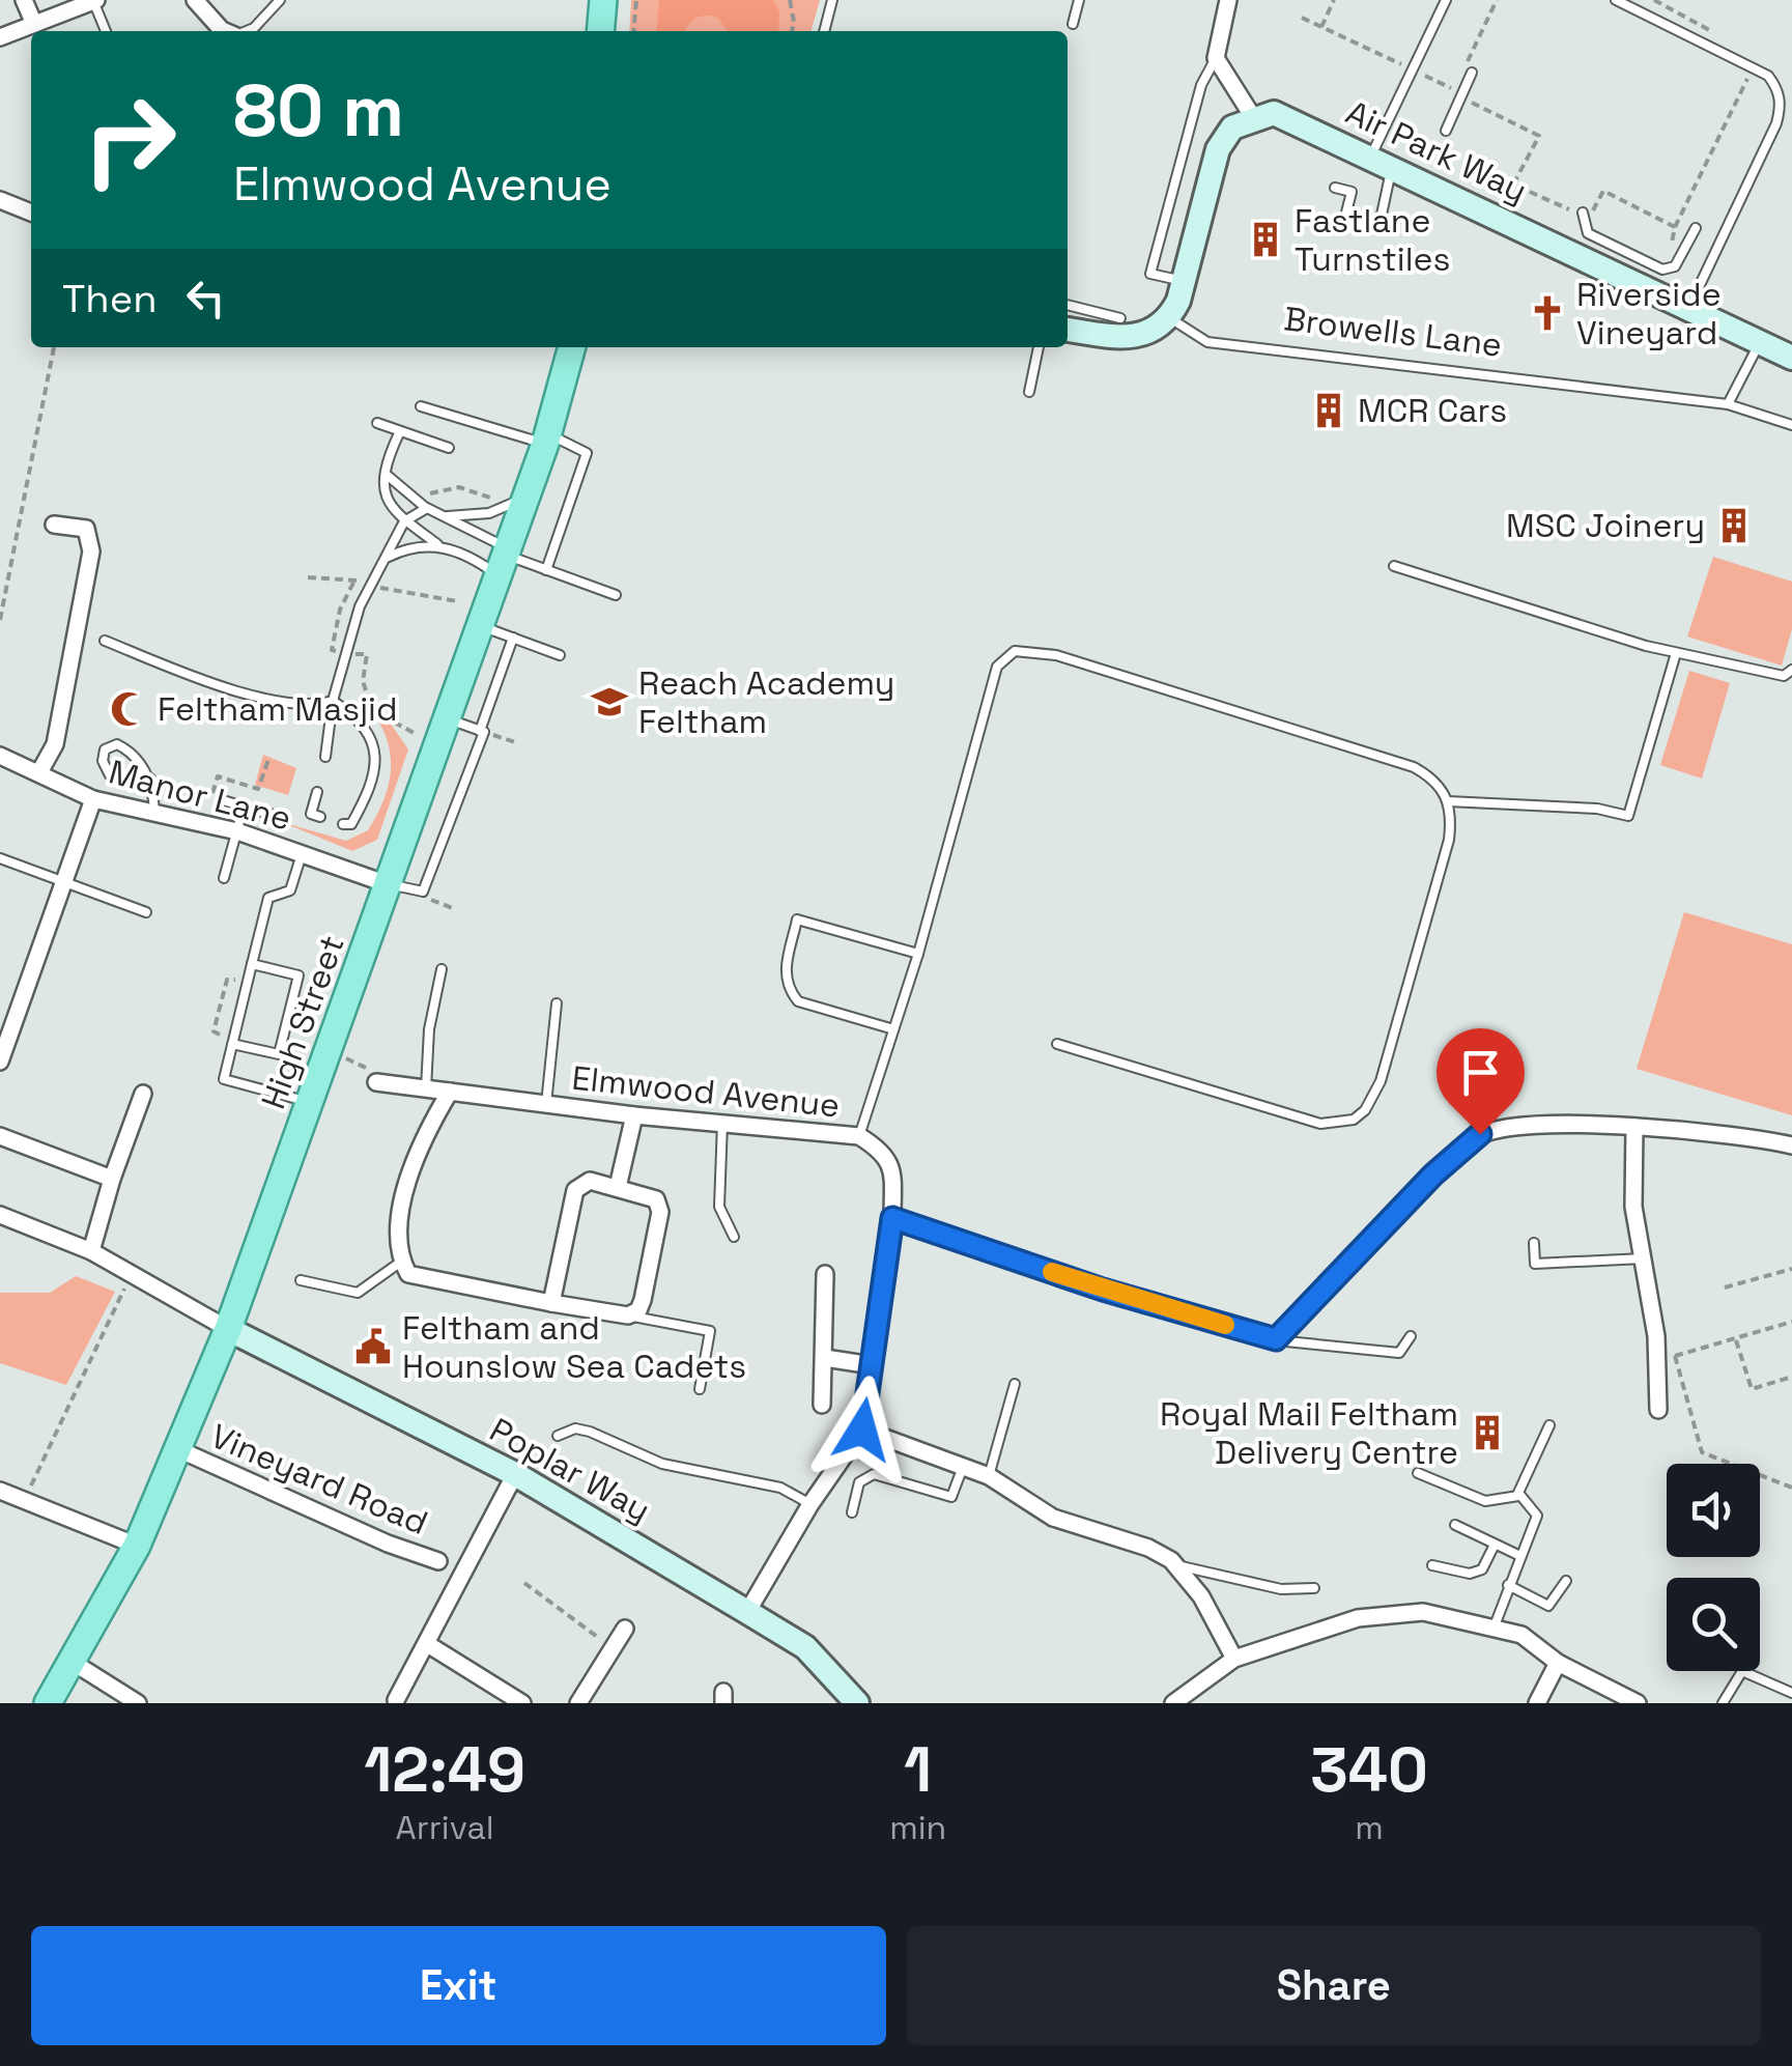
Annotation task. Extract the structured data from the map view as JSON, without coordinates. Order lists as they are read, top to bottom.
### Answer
{
  "streets": {
    "main road": ["High Street"],
    "street": [
      "Air Park Way",
      "Manor Lane",
      "Elmwood Avenue",
      "Poplar Way",
      "Vineyard Road"
    ],
    "lane": ["Browells Lane"]
  },
  "crossings": [
    ["Manor Lane", "High Street"],
    ["High Street", "Poplar Way"],
    ["High Street", "Vineyard Road"]
  ],
  "places": {
    "building": [
      "Fastlane Turnstiles",
      "MCR Cars",
      "MSC Joinery",
      "Royal Mail Feltham Delivery Centre"
    ],
    "church": ["Riverside Vineyard"],
    "school or university": ["Reach Academy Feltham"],
    "mosque": ["Feltham Masjid"],
    "public building": ["Feltham and Hounslow Sea Cadets"]
  },
  "page": {
    "turn": ["80 m", "Elmwood Avenue"],
    "then": "Then",
    "eta": [
      "12:49",
      "Arrival",
      "1",
      "min",
      "340",
      "m"
    ],
    "buttons": ["Exit", "Share"]
  }
}
